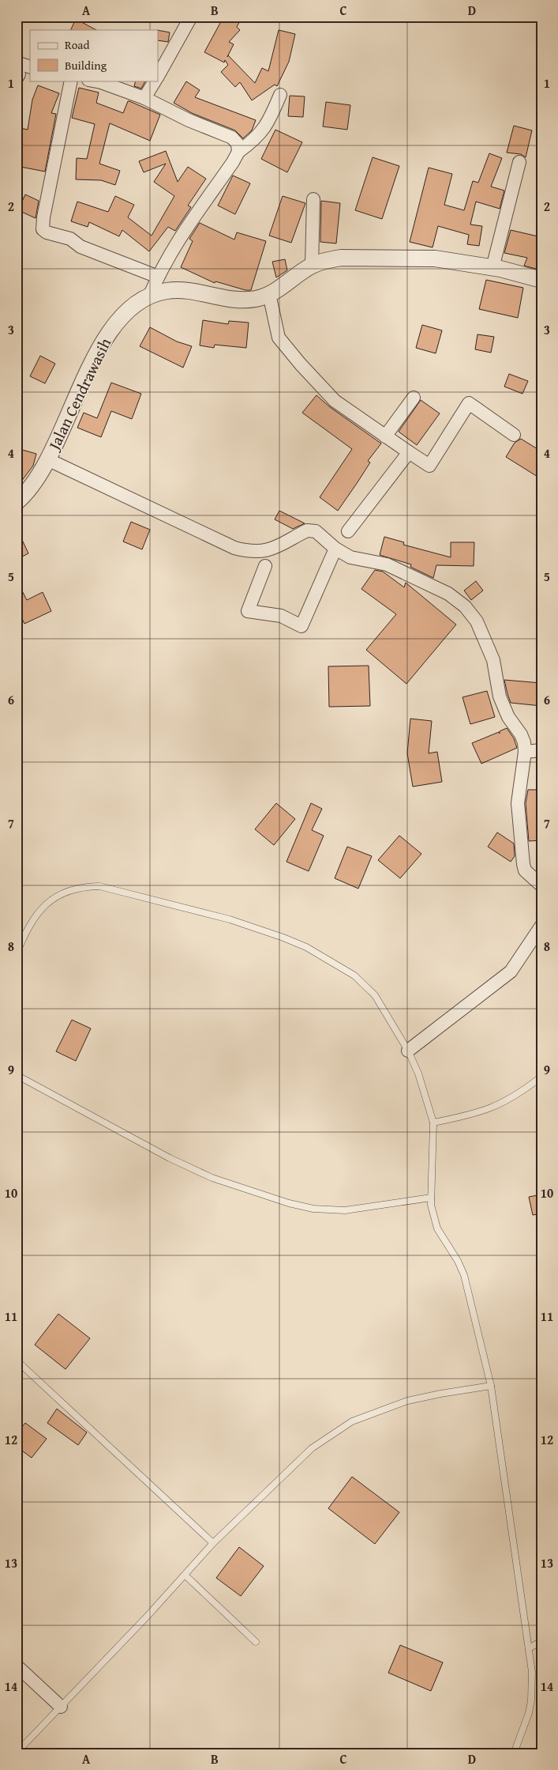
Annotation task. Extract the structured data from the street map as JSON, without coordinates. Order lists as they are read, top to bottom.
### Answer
{
  "streets": {
    "street": ["Jalan Cendrawasih"]
  },
  "legend": ["Road", "Building"],
  "grid": {
    "columns": [
      "A",
      "B",
      "C",
      "D"
    ],
    "rows": [
      "1",
      "2",
      "3",
      "4",
      "5",
      "6",
      "7",
      "8",
      "9",
      "10",
      "11",
      "12",
      "13",
      "14"
    ]
  }
}
